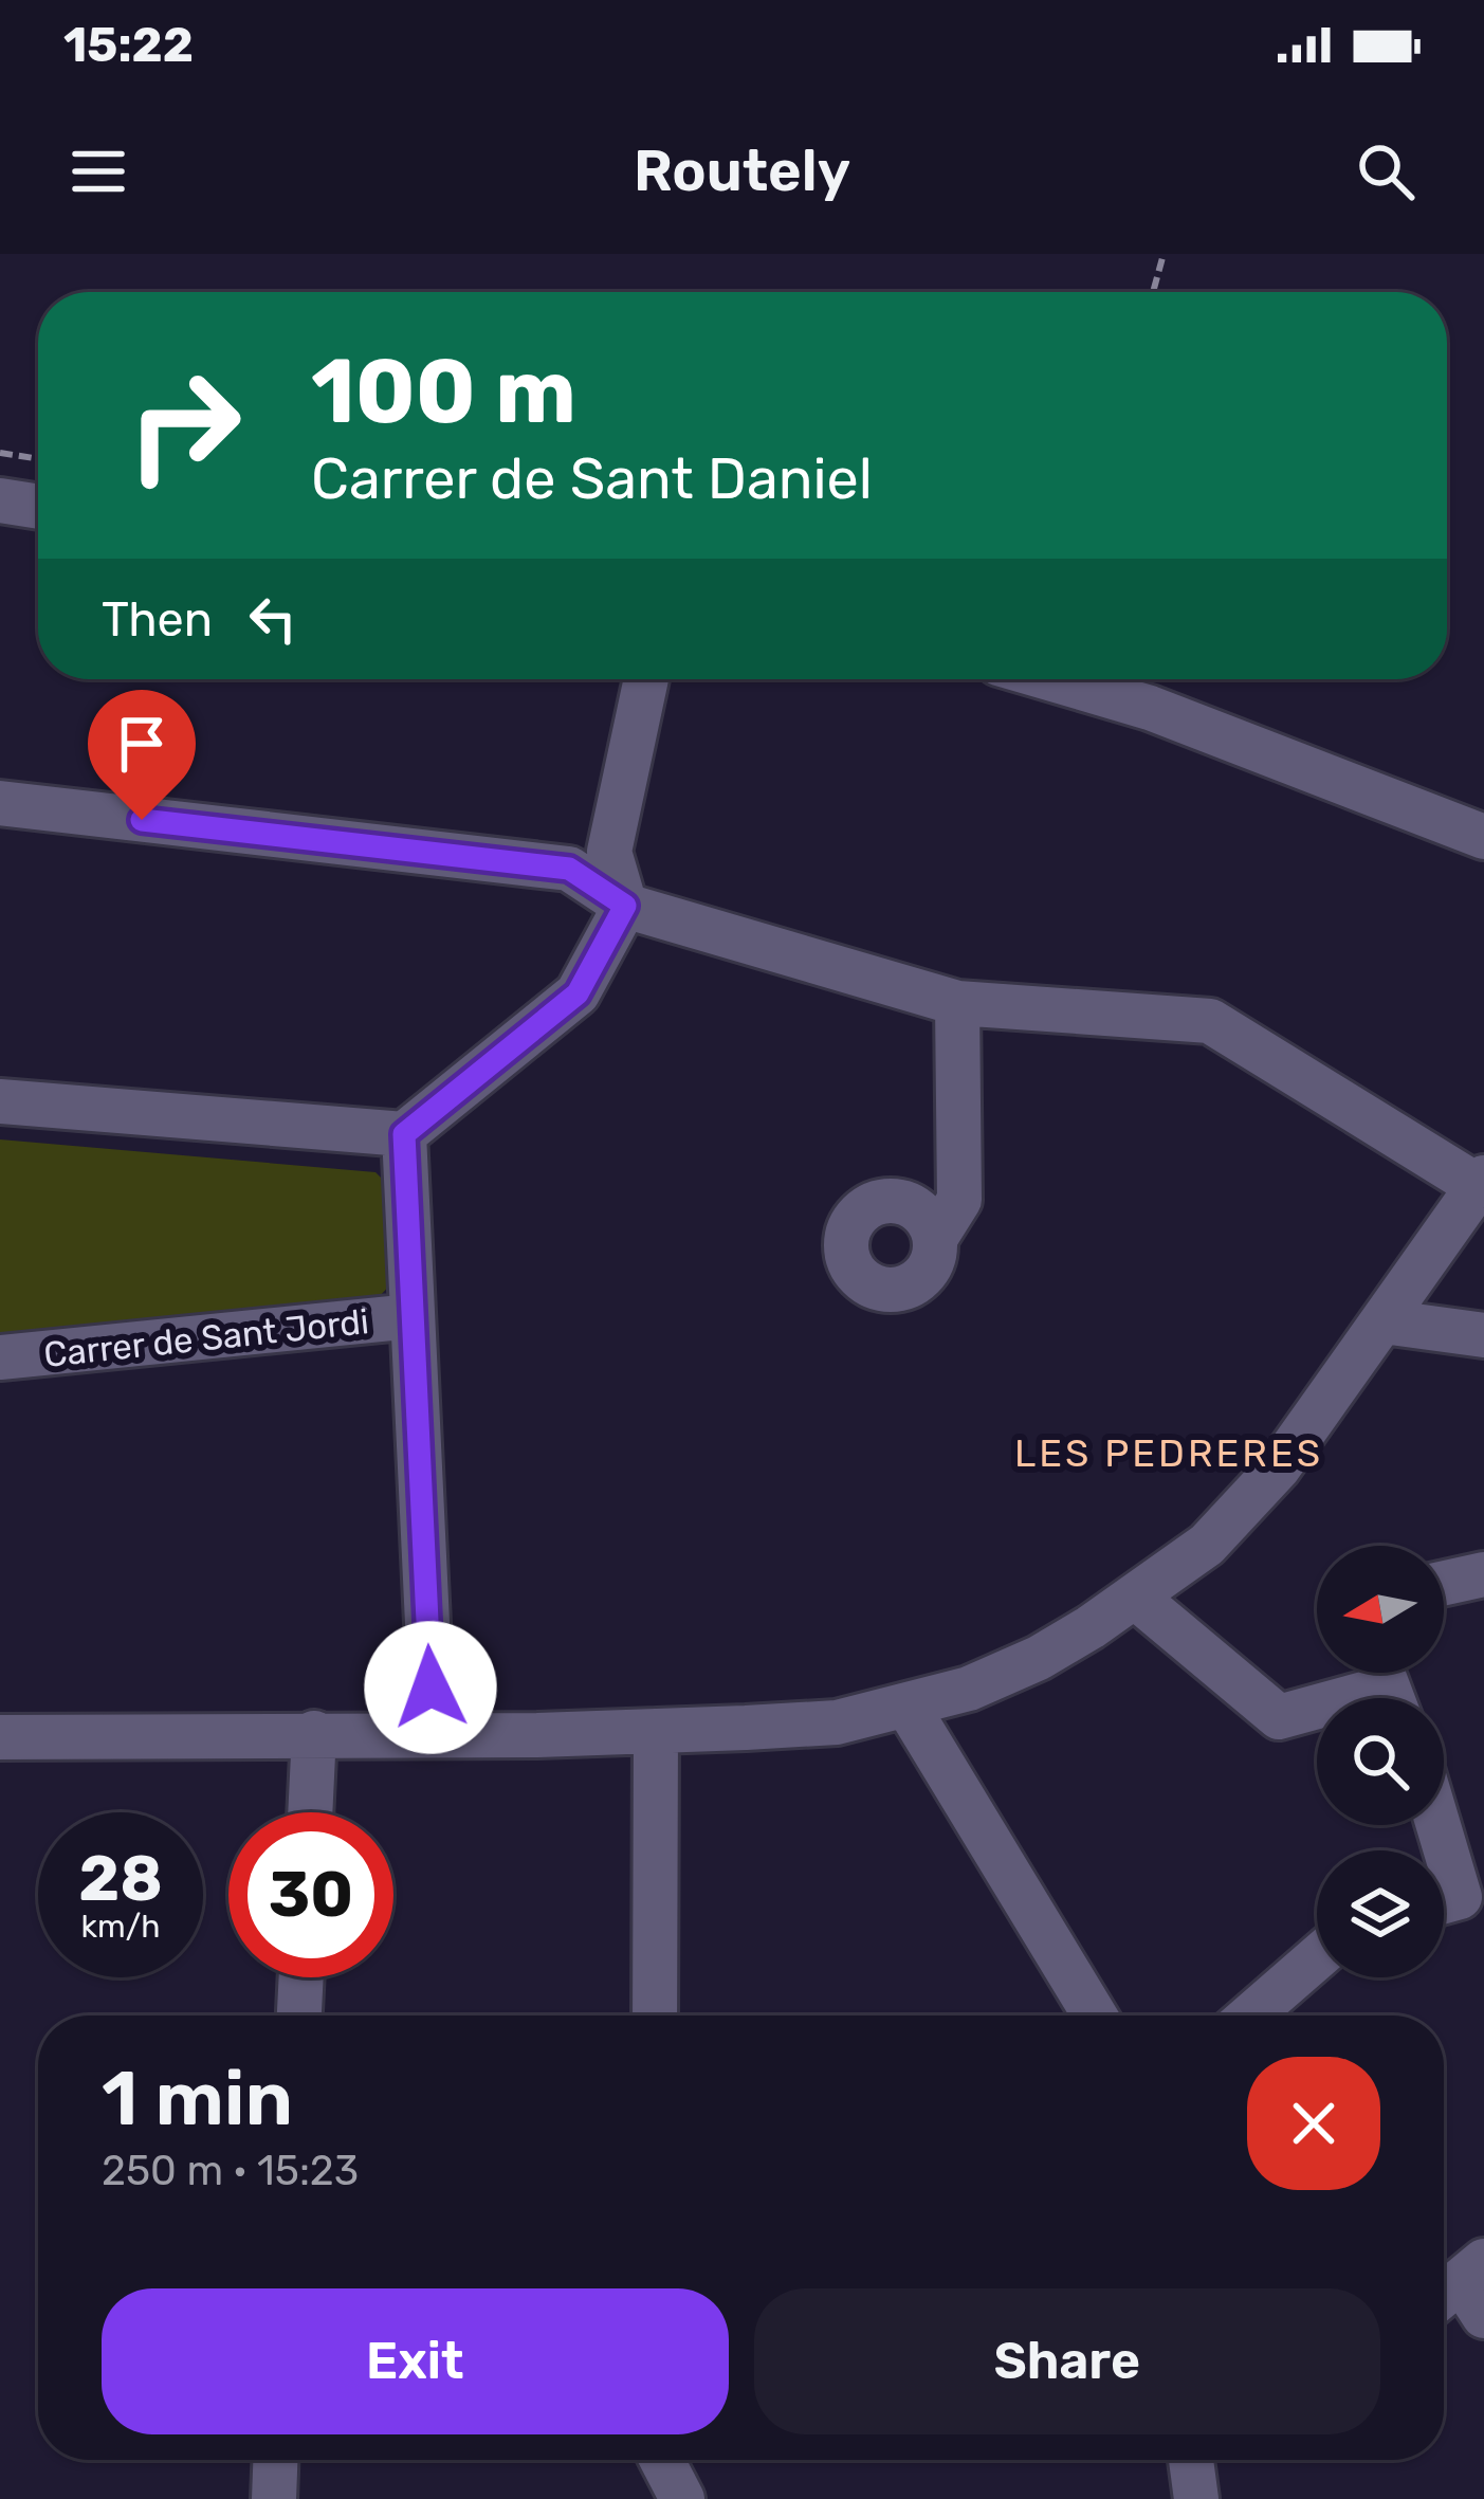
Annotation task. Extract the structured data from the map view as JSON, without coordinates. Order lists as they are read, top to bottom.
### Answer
{
  "streets": {
    "street": ["Carrer de Sant Jordi"]
  },
  "districts": ["LES PEDRERES"],
  "north": "left",
  "page": {
    "status": "15:22",
    "header": "Routely",
    "turn": ["100 m", "Carrer de Sant Daniel"],
    "then": "Then",
    "speed": "28 km/h",
    "limit": "30",
    "heading": ["1 min", "250 m · 15:23"],
    "buttons": ["Exit", "Share"]
  }
}
